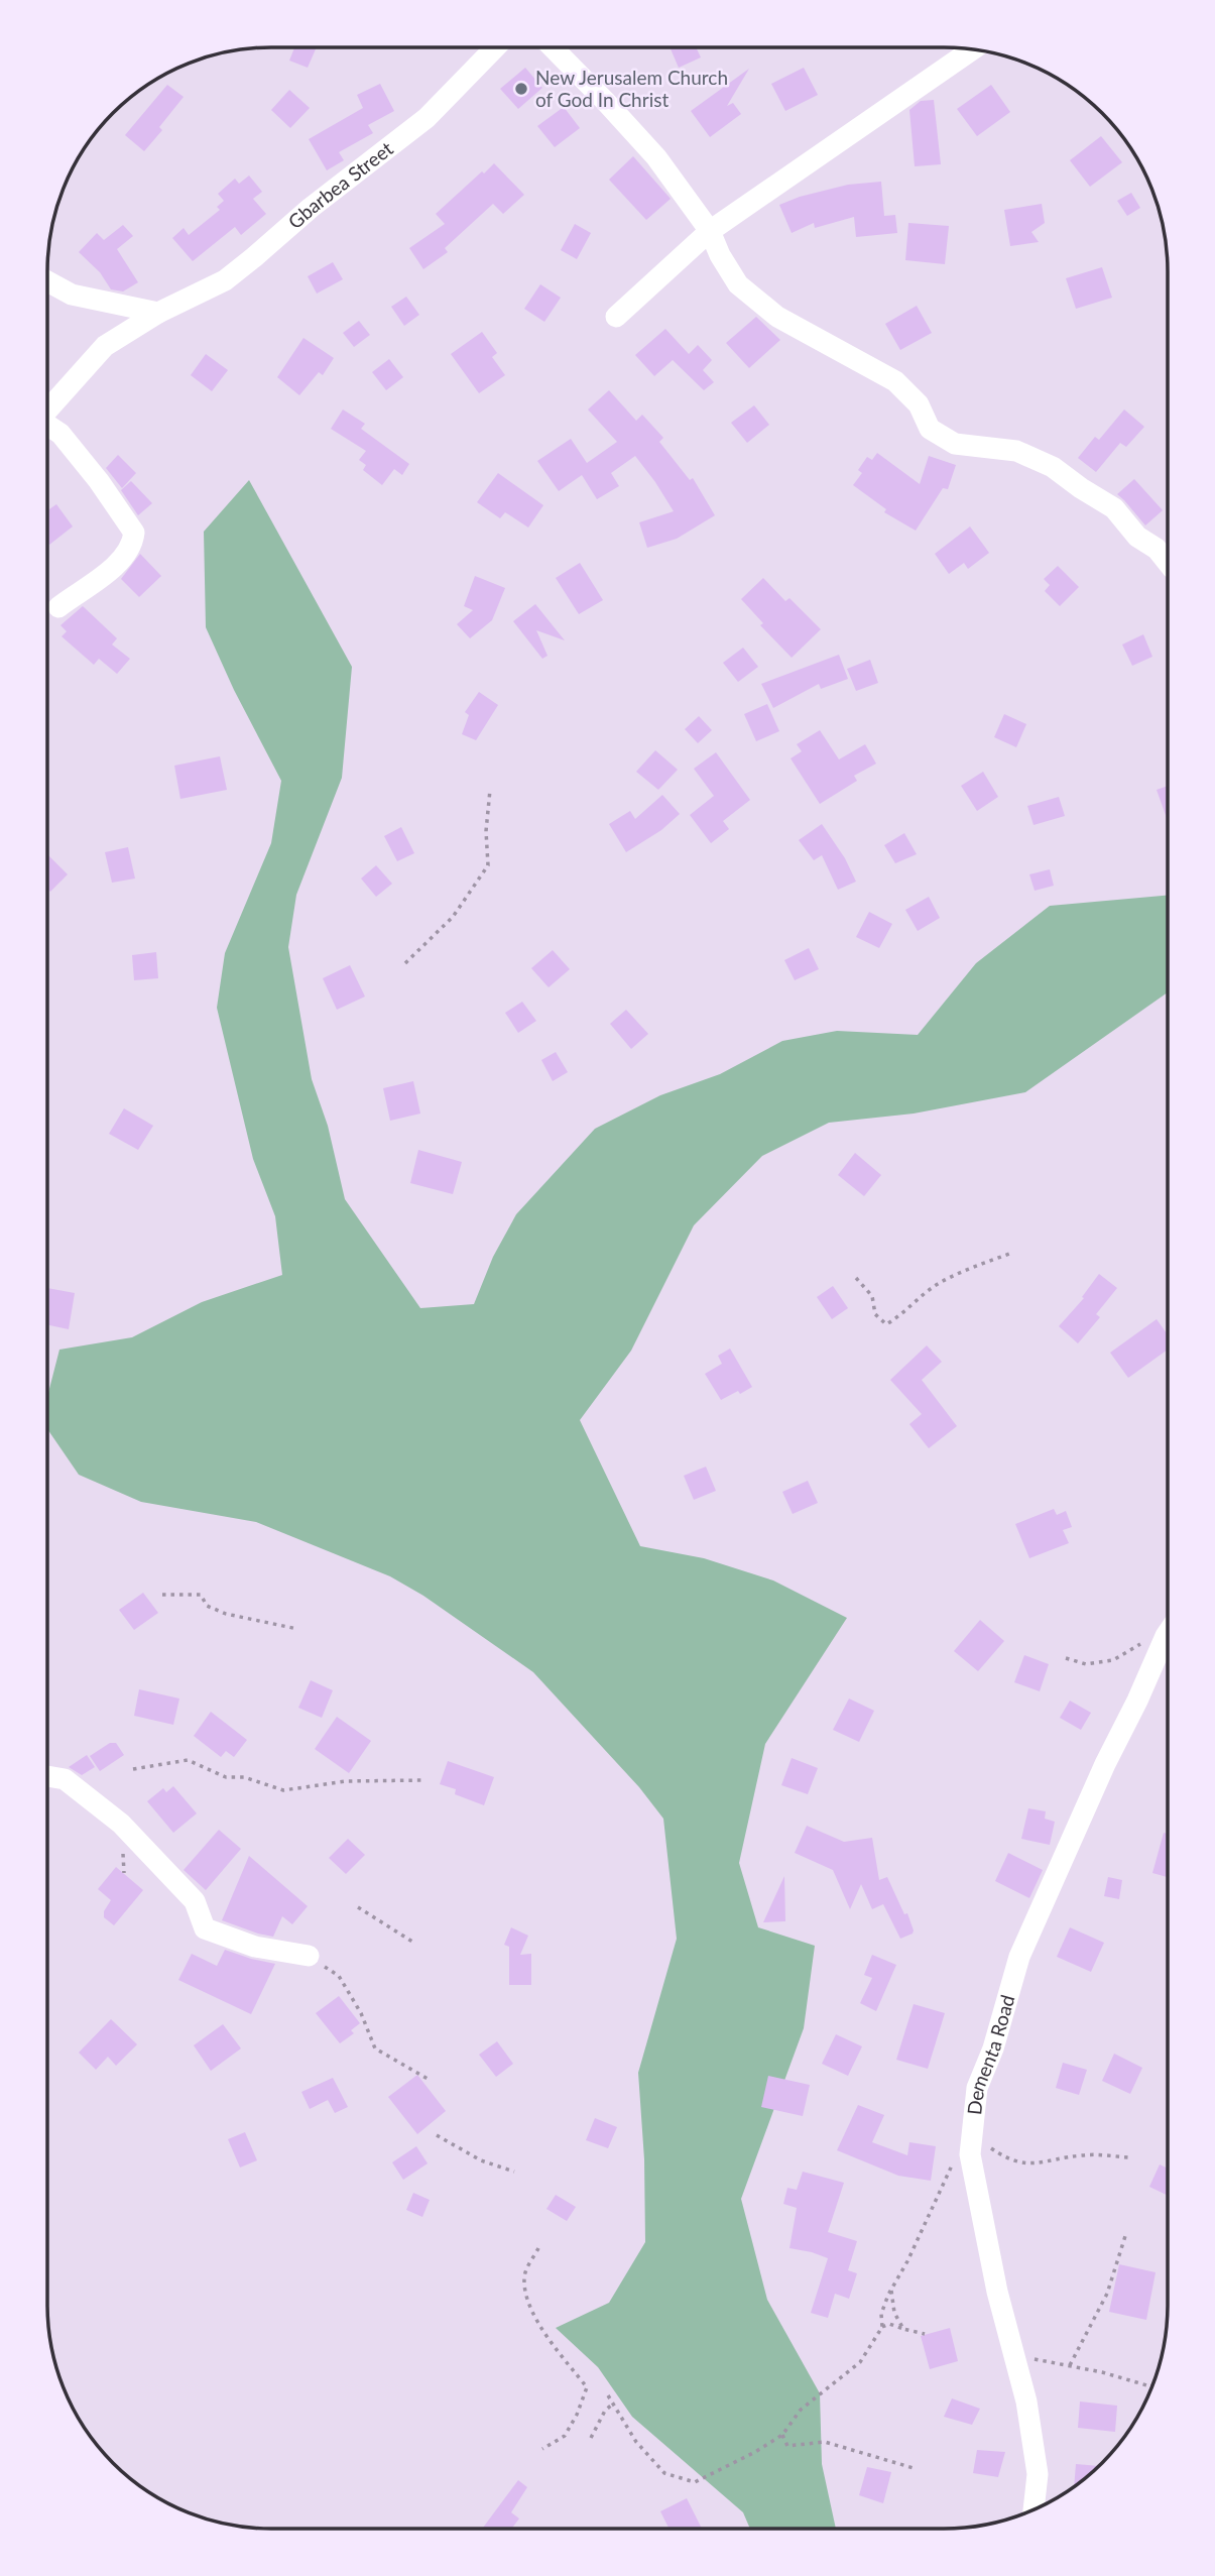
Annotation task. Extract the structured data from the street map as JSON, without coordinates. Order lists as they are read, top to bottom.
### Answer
{
  "streets": {
    "street": ["Gbarbea Street", "Dementa Road"]
  },
  "places": ["New Jerusalem Church of God In Christ"]
}
